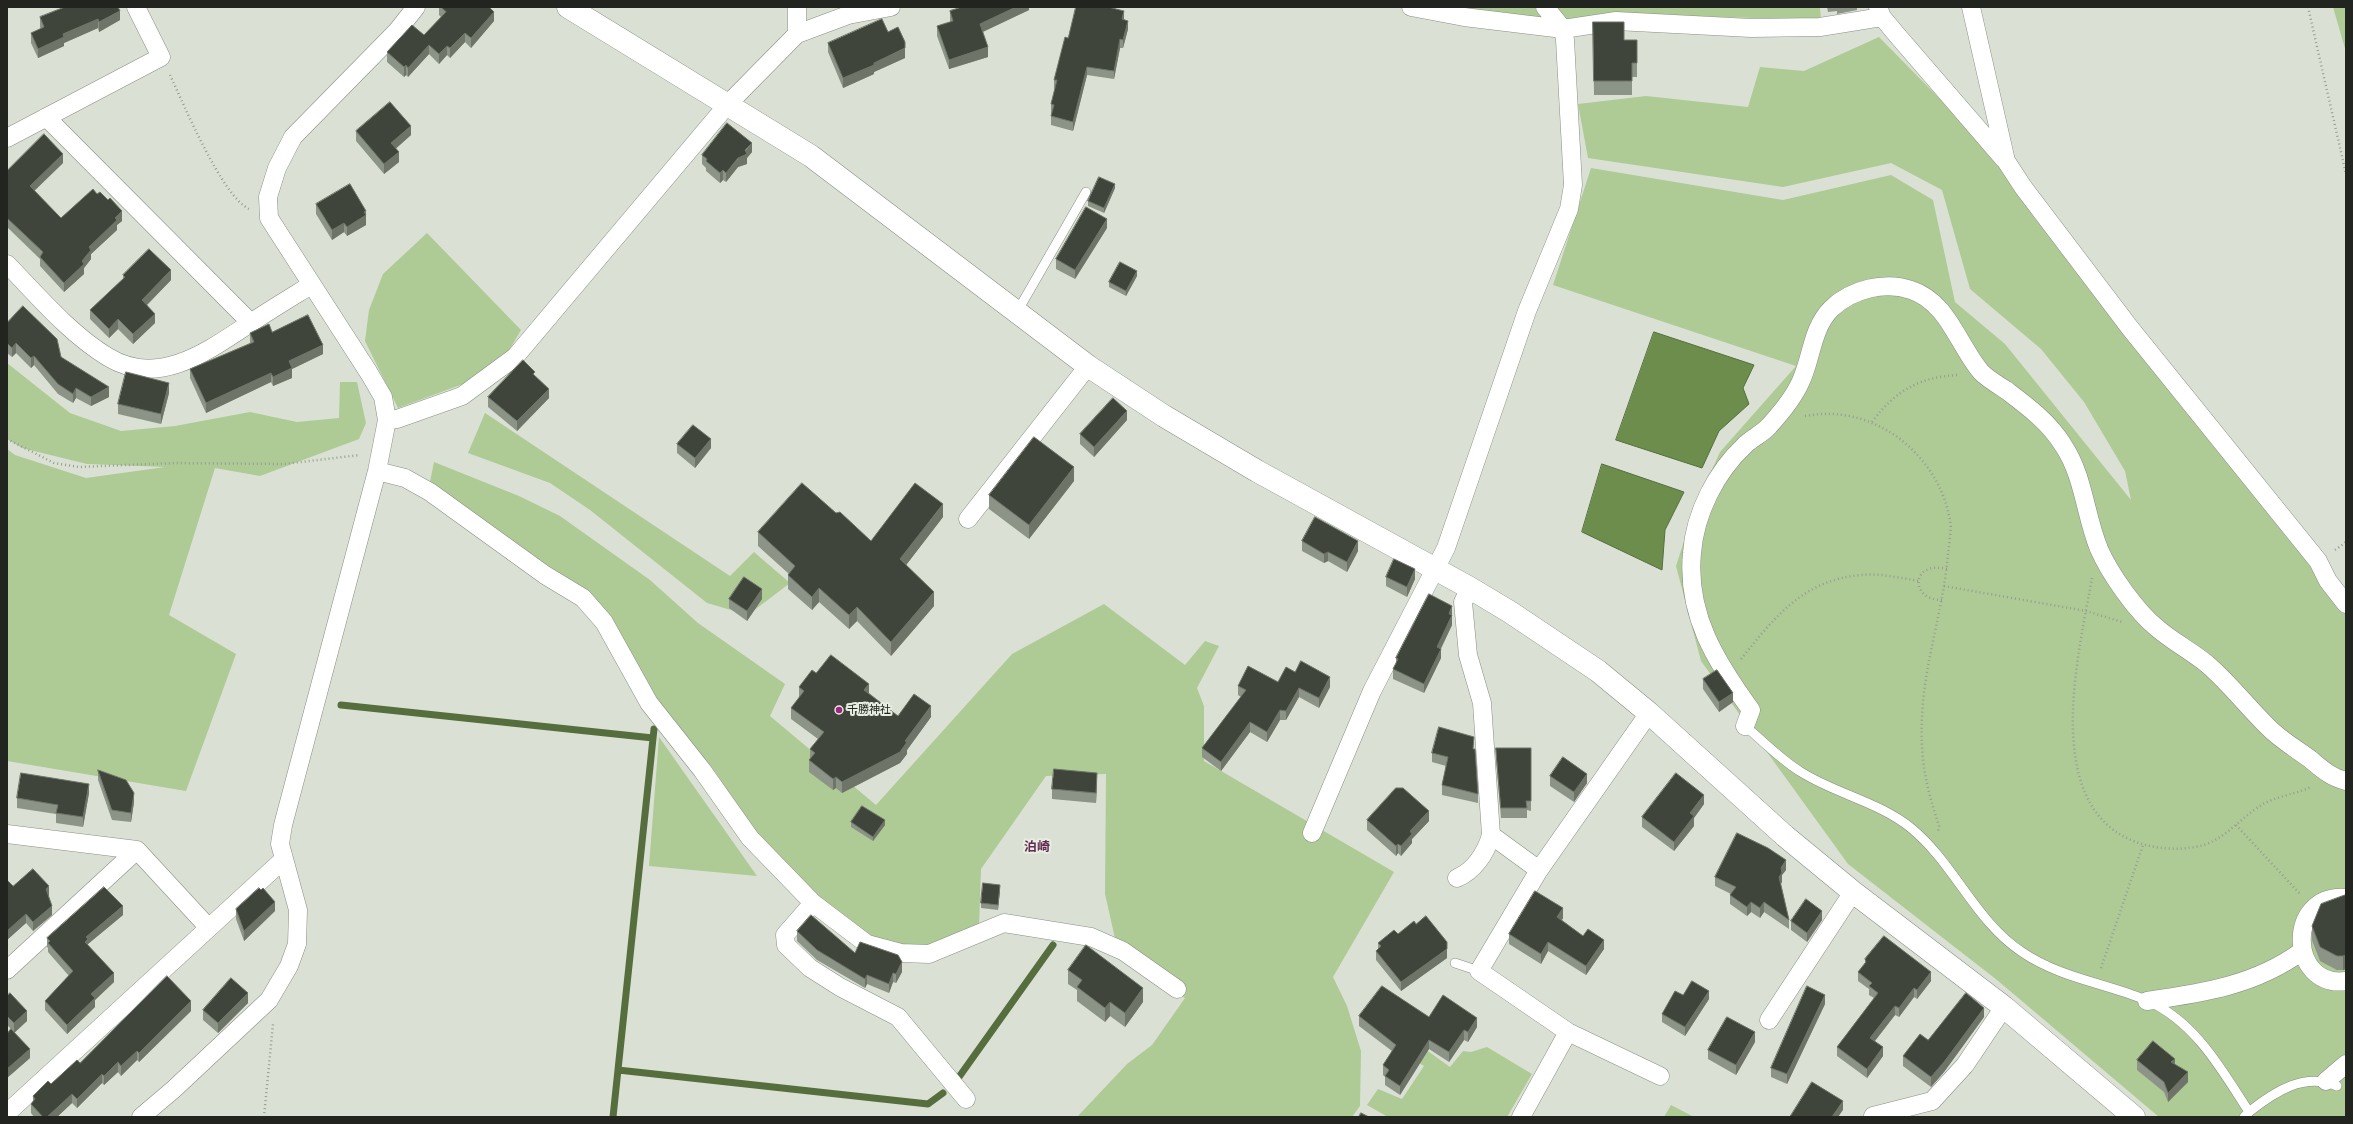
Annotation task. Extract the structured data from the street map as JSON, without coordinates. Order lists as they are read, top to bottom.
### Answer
{
  "districts": ["泊崎"],
  "places": ["千勝神社"]
}
